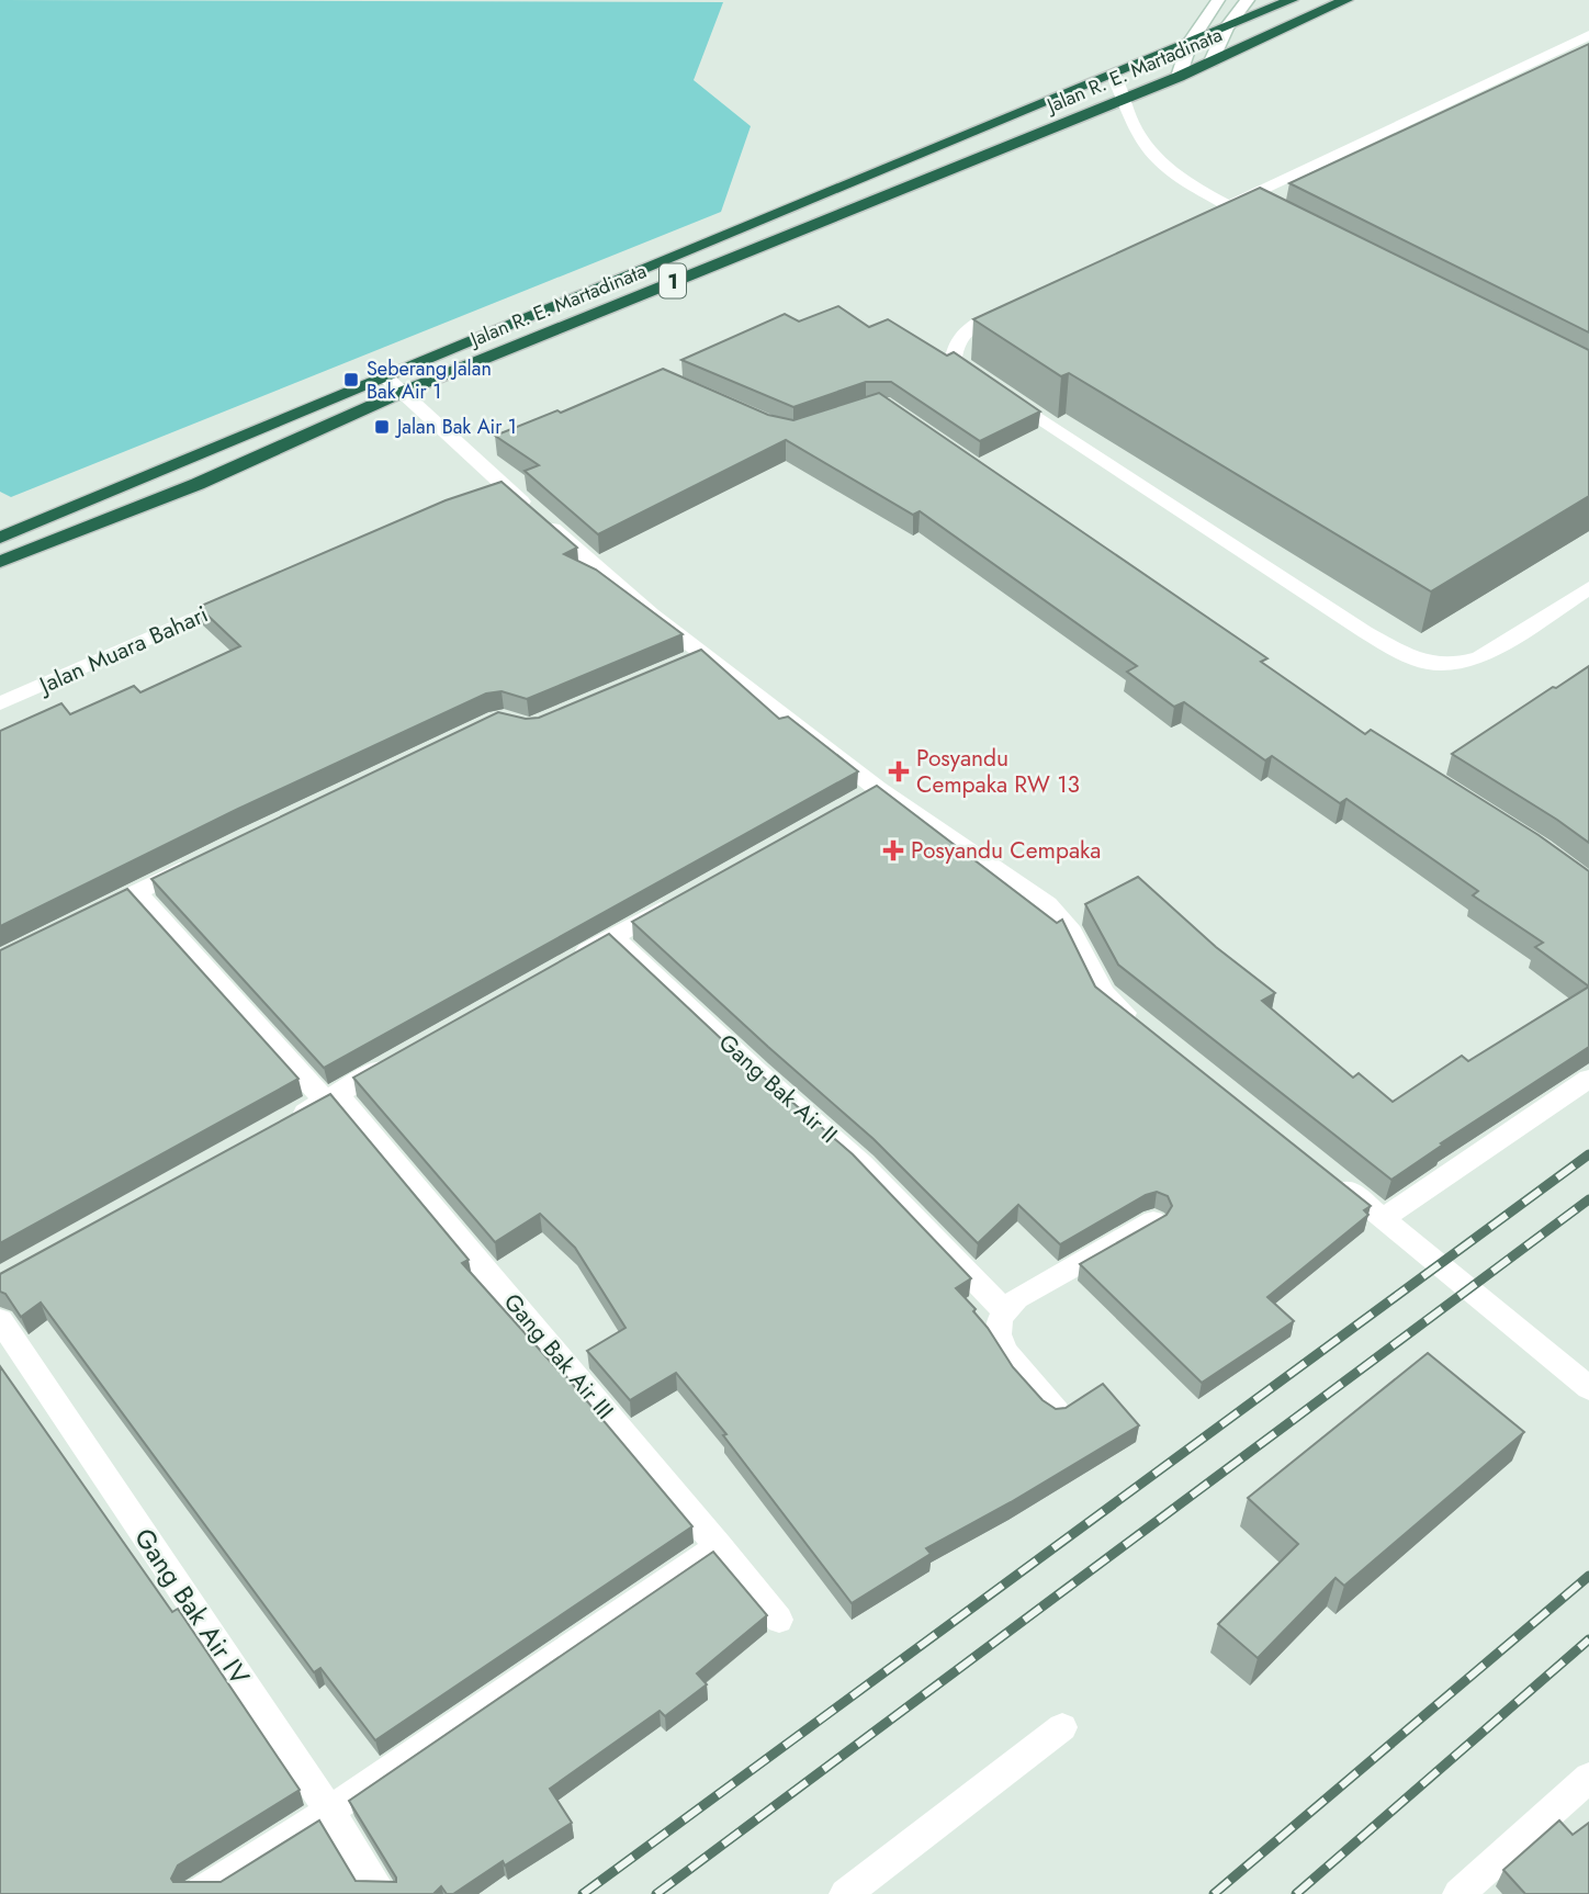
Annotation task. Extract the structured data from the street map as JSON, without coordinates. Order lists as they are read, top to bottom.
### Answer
{
  "streets": {
    "highway": ["Jalan R. E. Martadinata", "1"],
    "street": [
      "Jalan Muara Bahari",
      "Gang Bak Air II",
      "Gang Bak Air III",
      "Gang Bak Air IV"
    ]
  },
  "places": {
    "transit": ["Seberang Jalan Bak Air 1", "Jalan Bak Air 1"],
    "health": ["Posyandu Cempaka RW 13", "Posyandu Cempaka"]
  }
}
